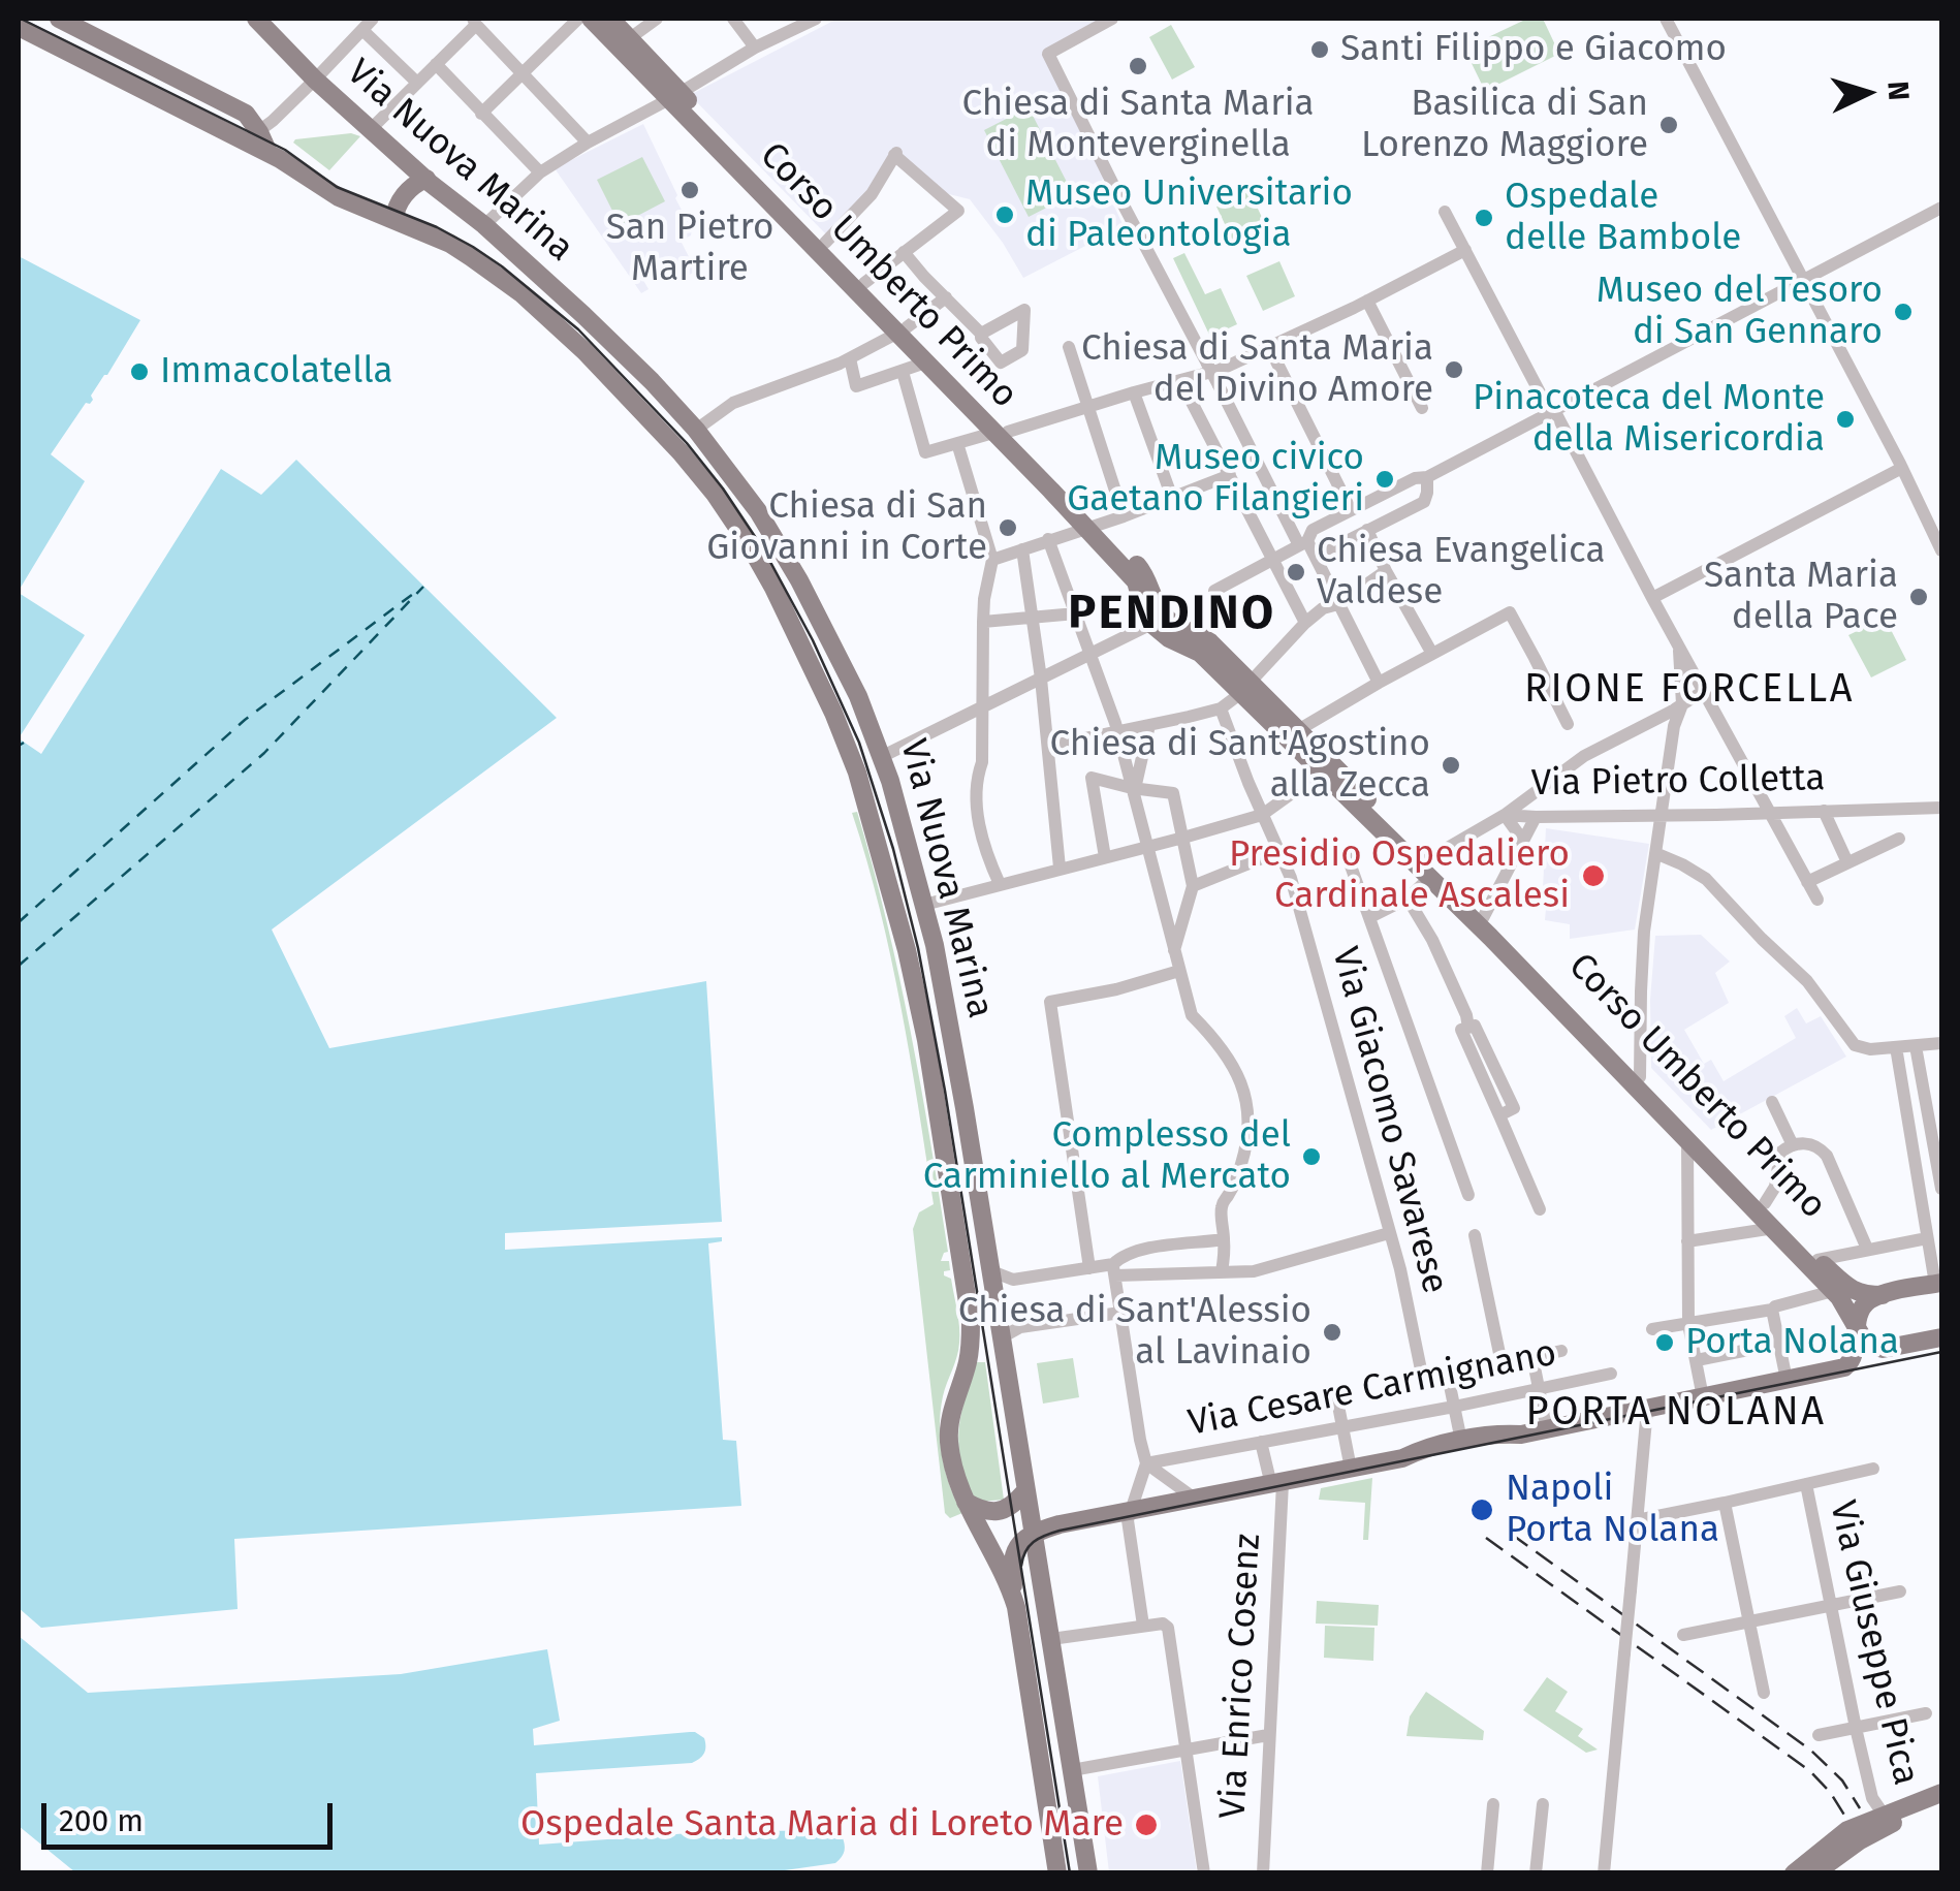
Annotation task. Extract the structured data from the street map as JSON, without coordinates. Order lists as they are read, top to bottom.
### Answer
{
  "streets": {
    "main road": ["Via Nuova Marina", "Corso Umberto Primo"],
    "street": [
      "Via Pietro Colletta",
      "Via Giacomo Savarese",
      "Via Cesare Carmignano",
      "Via Giuseppe Pica",
      "Via Enrico Cosenz"
    ]
  },
  "crossings": [
    ["Corso Umberto Primo", "Via Pietro Colletta"],
    ["Via Cesare Carmignano", "Via Enrico Cosenz"]
  ],
  "districts": ["PENDINO", "RIONE FORCELLA", "PORTA NOLANA"],
  "places": [
    "Santi Filippo e Giacomo",
    "Chiesa di Santa Maria di Monteverginella",
    "Basilica di San Lorenzo Maggiore",
    "San Pietro Martire",
    "Museo Universitario di Paleontologia",
    "Ospedale delle Bambole",
    "Museo del Tesoro di San Gennaro",
    "Chiesa di Santa Maria del Divino Amore",
    "Immacolatella",
    "Pinacoteca del Monte della Misericordia",
    "Museo civico Gaetano Filangieri",
    "Chiesa di San Giovanni in Corte",
    "Chiesa Evangelica Valdese",
    "Santa Maria della Pace",
    "Chiesa di Sant'Agostino alla Zecca",
    "Presidio Ospedaliero Cardinale Ascalesi",
    "Complesso del Carminiello al Mercato",
    "Chiesa di Sant'Alessio al Lavinaio",
    "Porta Nolana",
    "Napoli Porta Nolana",
    "Ospedale Santa Maria di Loreto Mare"
  ],
  "scale_bar": "200 m",
  "north": "right"
}
